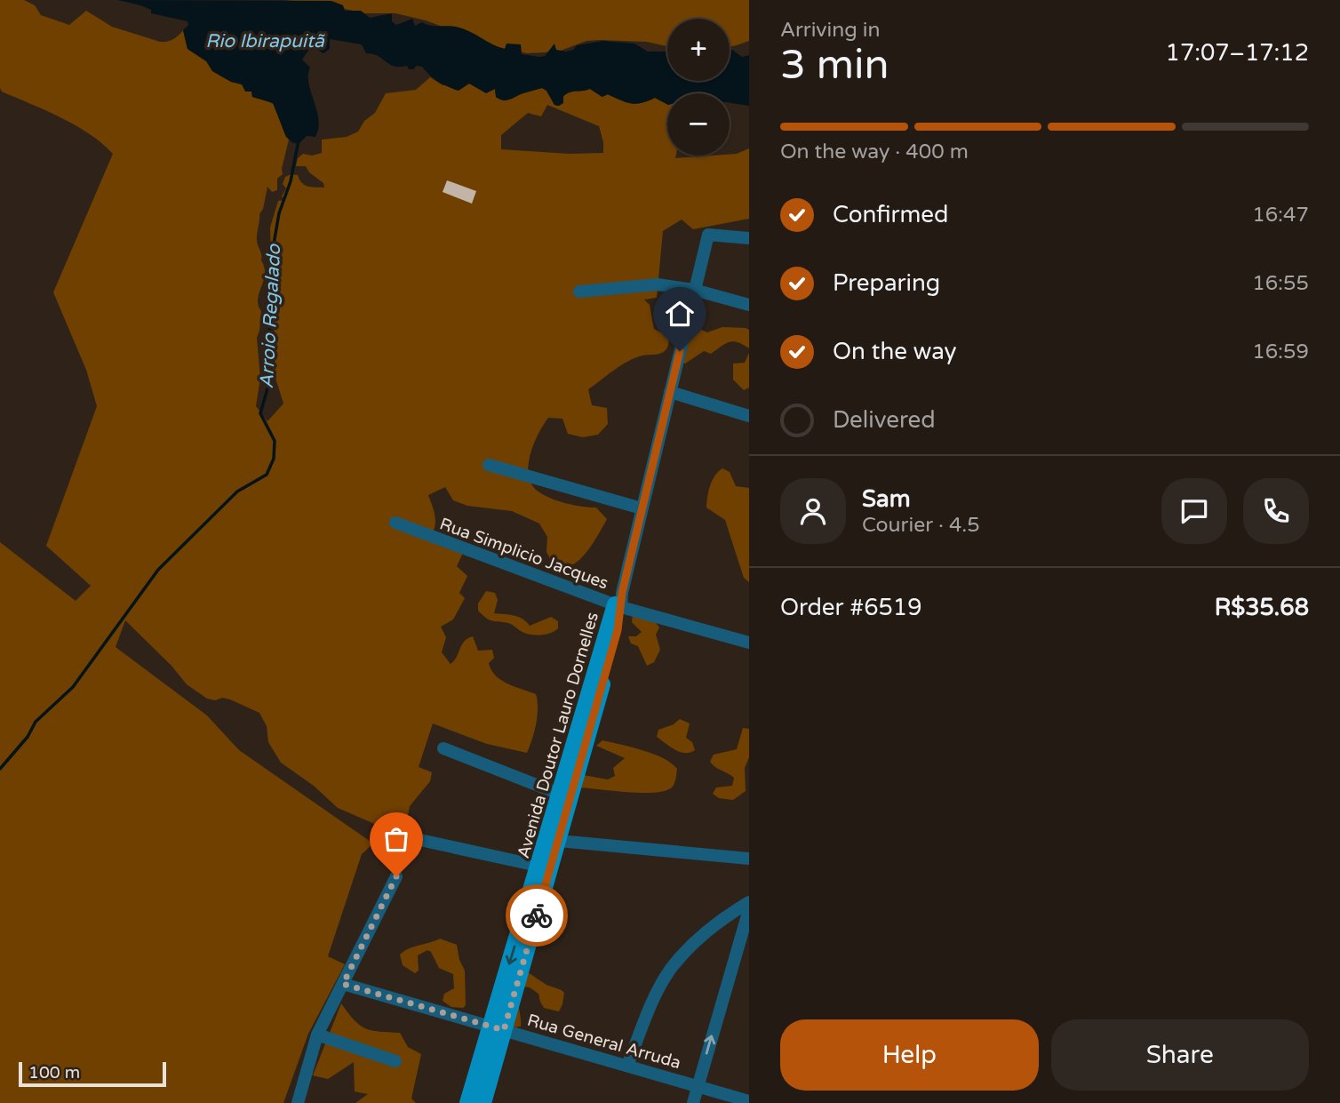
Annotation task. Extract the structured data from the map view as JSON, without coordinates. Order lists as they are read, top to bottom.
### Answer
{
  "streets": {
    "main road": ["Avenida Doutor Lauro Dornelles"],
    "street": ["Rua Simplicio Jacques", "Rua General Arruda"]
  },
  "crossings": [
    ["Rua Simplicio Jacques", "Avenida Doutor Lauro Dornelles"],
    ["Avenida Doutor Lauro Dornelles", "Rua General Arruda"]
  ],
  "water": ["Rio Ibirapuitã", "Arroio Regalado"],
  "scale_bar": "100 m",
  "page": {
    "heading": ["3 min", "Arriving in", "17:07–17:12"],
    "panel": [
      "Sam",
      "Courier · 4.5",
      "Order #6519",
      "R$35.68"
    ],
    "map_buttons": ["+", "−"],
    "bar": "On the way · 400 m",
    "list": [
      ["Confirmed", "16:47"],
      ["Preparing", "16:55"],
      ["On the way", "16:59"],
      "Delivered"
    ],
    "buttons": ["Help", "Share"],
    "scale": "100 m"
  }
}
